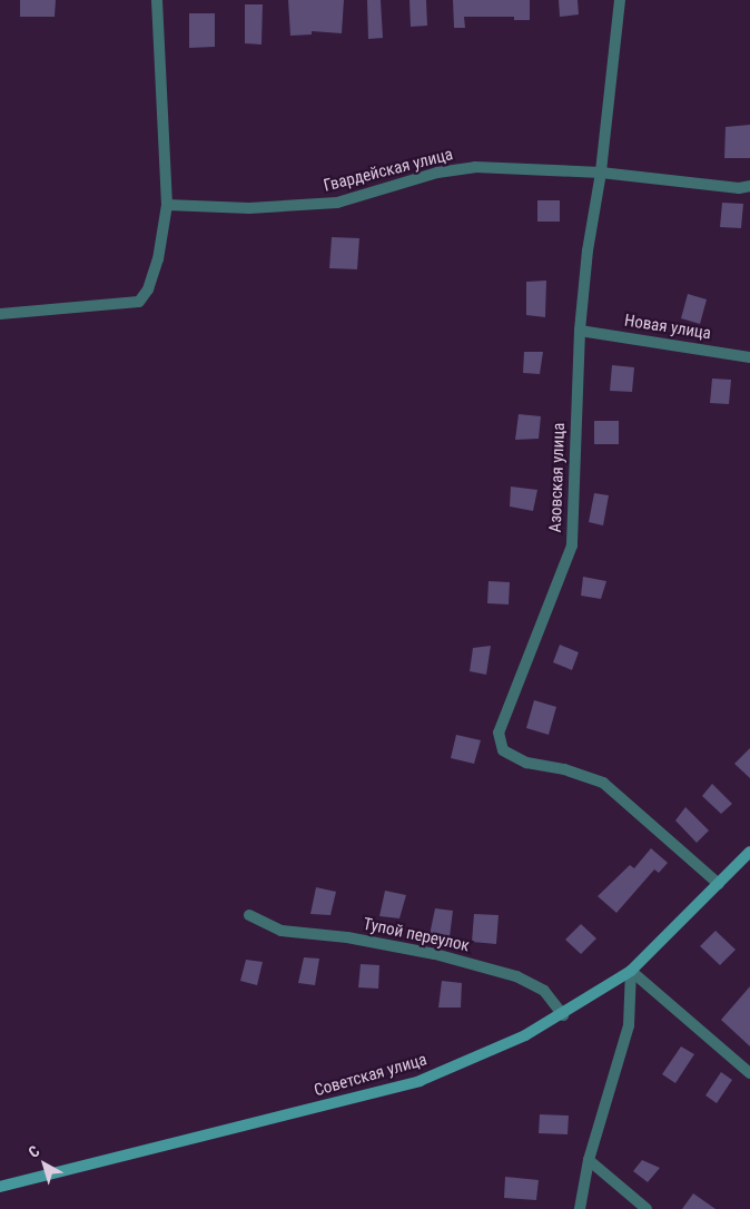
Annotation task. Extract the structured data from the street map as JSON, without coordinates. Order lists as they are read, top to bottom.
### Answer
{
  "streets": {
    "street": [
      "Гвардейская улица",
      "Новая улица",
      "Азовская улица",
      "Тупой переулок",
      "Советская улица"
    ]
  },
  "crossings": [
    ["Гвардейская улица", "Азовская улица"],
    ["Новая улица", "Азовская улица"],
    ["Азовская улица", "Советская улица"],
    ["Тупой переулок", "Советская улица"]
  ],
  "north": "top left"
}
